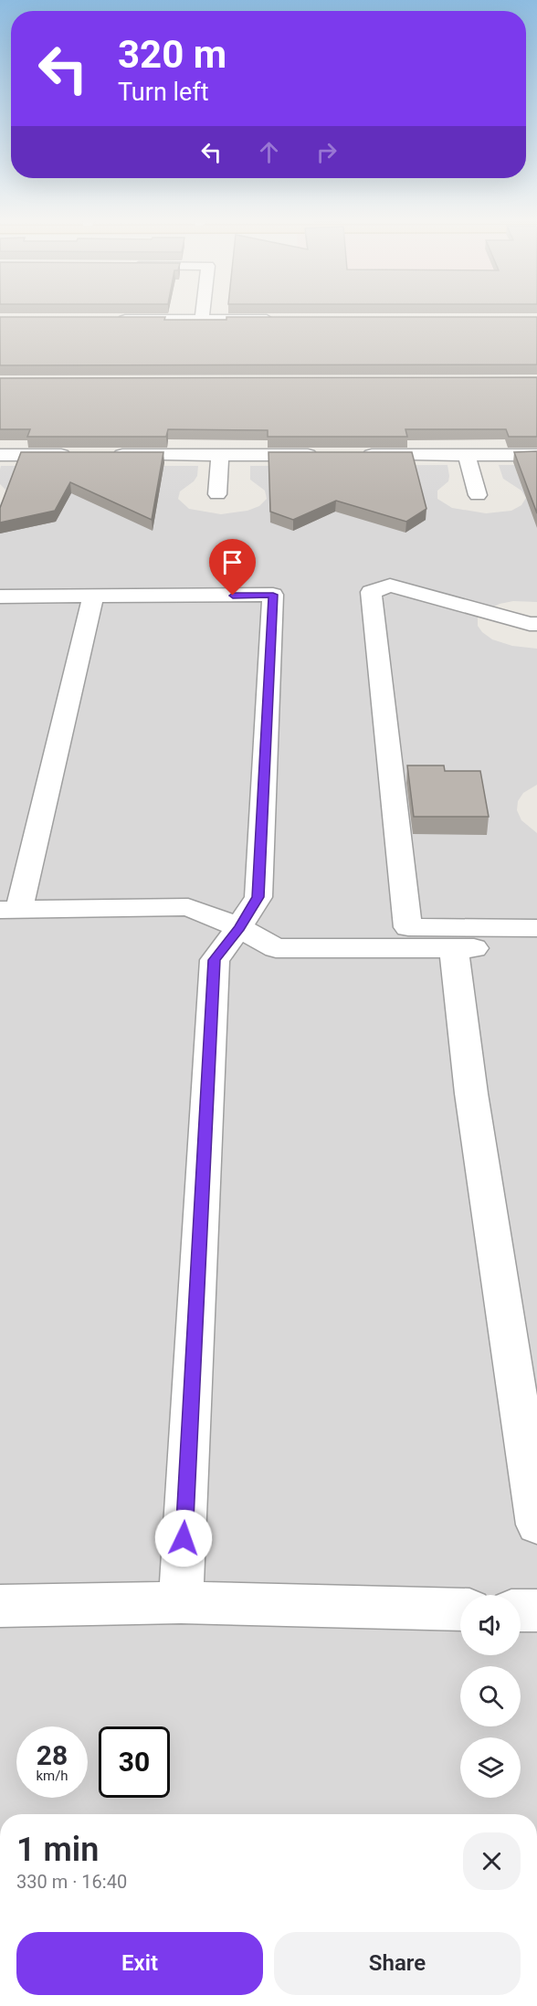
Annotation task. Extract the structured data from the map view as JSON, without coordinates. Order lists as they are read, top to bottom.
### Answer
{
  "page": {
    "turn": ["320 m", "Turn left"],
    "speed": "28 km/h",
    "limit": "30",
    "heading": ["1 min", "330 m · 16:40"],
    "buttons": ["Exit", "Share"]
  }
}
